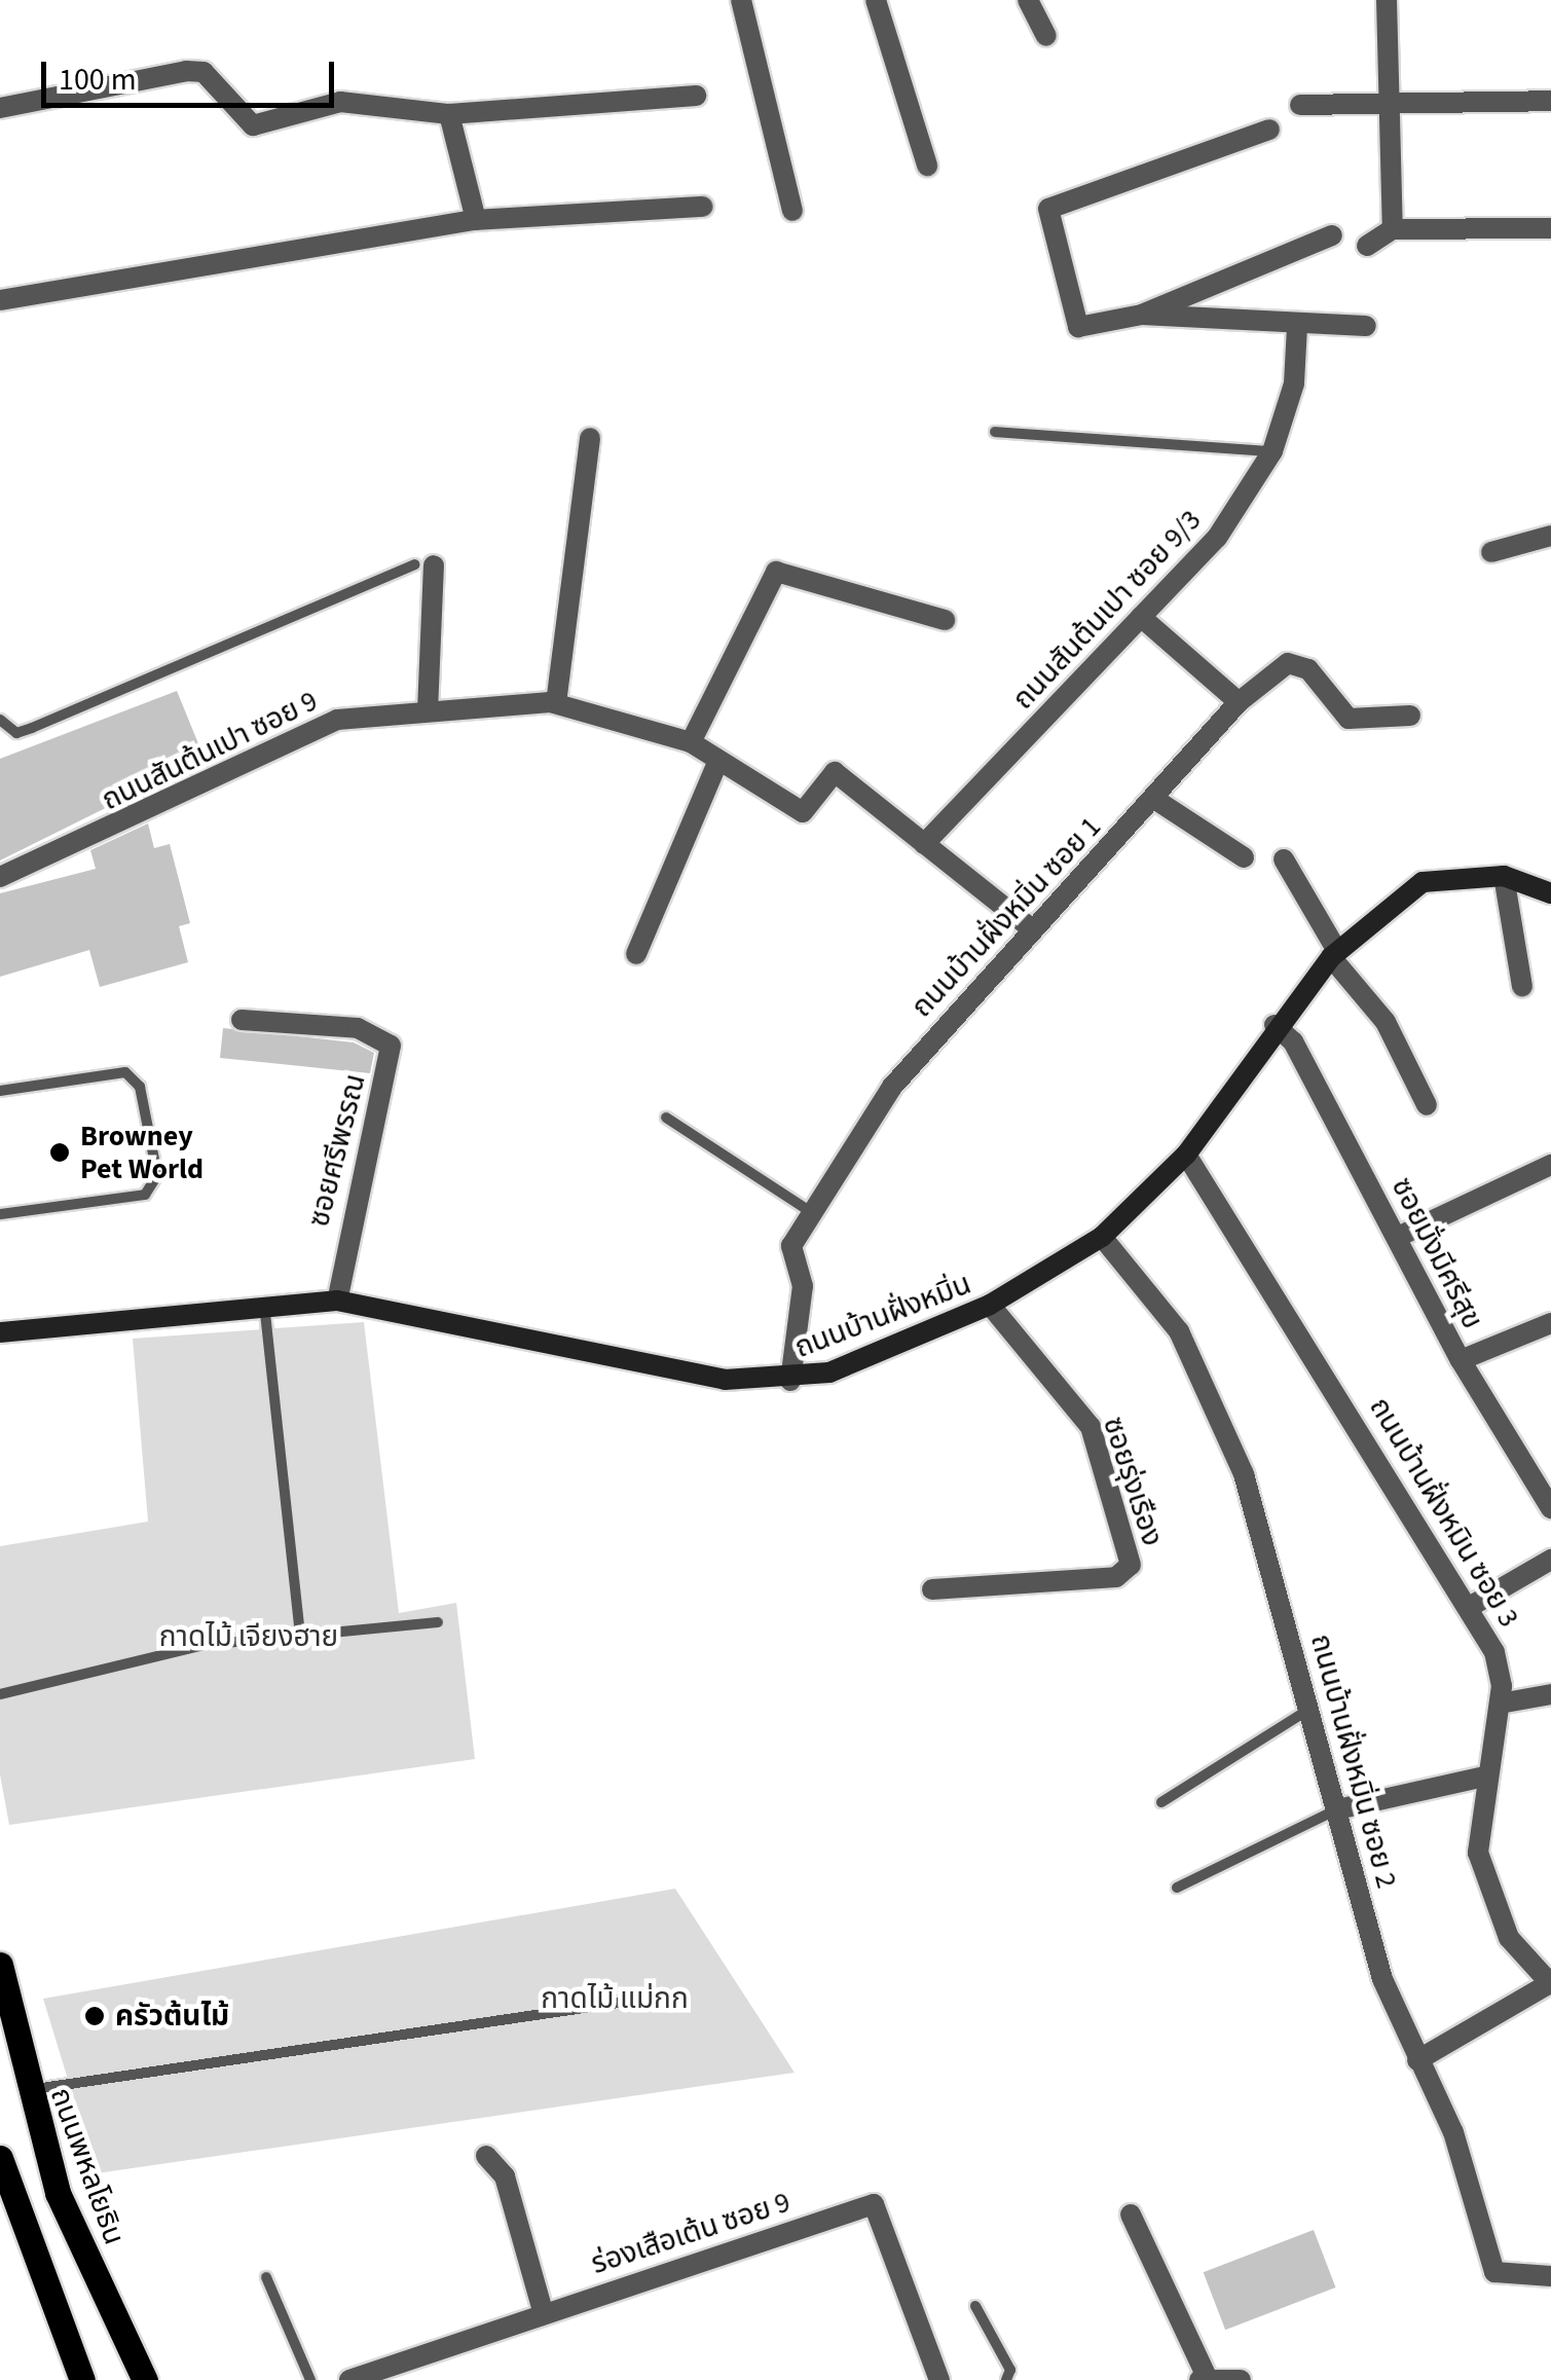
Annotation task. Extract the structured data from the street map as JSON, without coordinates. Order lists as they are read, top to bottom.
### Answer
{
  "streets": {
    "main road": ["ถนนพหลโยธิน"],
    "street": [
      "ถนนสันต้นเปา ซอย 9/3",
      "ถนนสันต้นเปา ซอย 9",
      "ถนนบ้านฝั่งหมิ่น ซอย 1",
      "ซอยศรีพรรณ",
      "ซอยมั่งมีศรีสุข",
      "ถนนบ้านฝั่งหมิ่น",
      "ซอยรุ่งเรือง",
      "ถนนบ้านฝั่งหมิน ซอย 3",
      "ถนนบ้านฝั่งหมิ่น ซอย 2",
      "ร่องเสือเต้น ซอย 9"
    ]
  },
  "crossings": [
    ["ถนนสันต้นเปา ซอย 9/3", "ถนนสันต้นเปา ซอย 9"],
    ["ถนนสันต้นเปา ซอย 9", "ถนนบ้านฝั่งหมิ่น ซอย 1"],
    ["ถนนบ้านฝั่งหมิ่น ซอย 1", "ถนนบ้านฝั่งหมิ่น"],
    ["ซอยศรีพรรณ", "ถนนบ้านฝั่งหมิ่น"],
    ["ซอยมั่งมีศรีสุข", "ถนนบ้านฝั่งหมิ่น"],
    ["ถนนบ้านฝั่งหมิ่น", "ซอยรุ่งเรือง"],
    ["ถนนบ้านฝั่งหมิ่น", "ถนนบ้านฝั่งหมิน ซอย 3"],
    ["ถนนบ้านฝั่งหมิ่น", "ถนนบ้านฝั่งหมิ่น ซอย 2"]
  ],
  "parks": ["กาดไม้ เจียงฮาย", "กาดไม้ แม่กก"],
  "places": ["Browney Pet World", "ครัวต้นไม้"],
  "scale_bar": "100 m"
}
